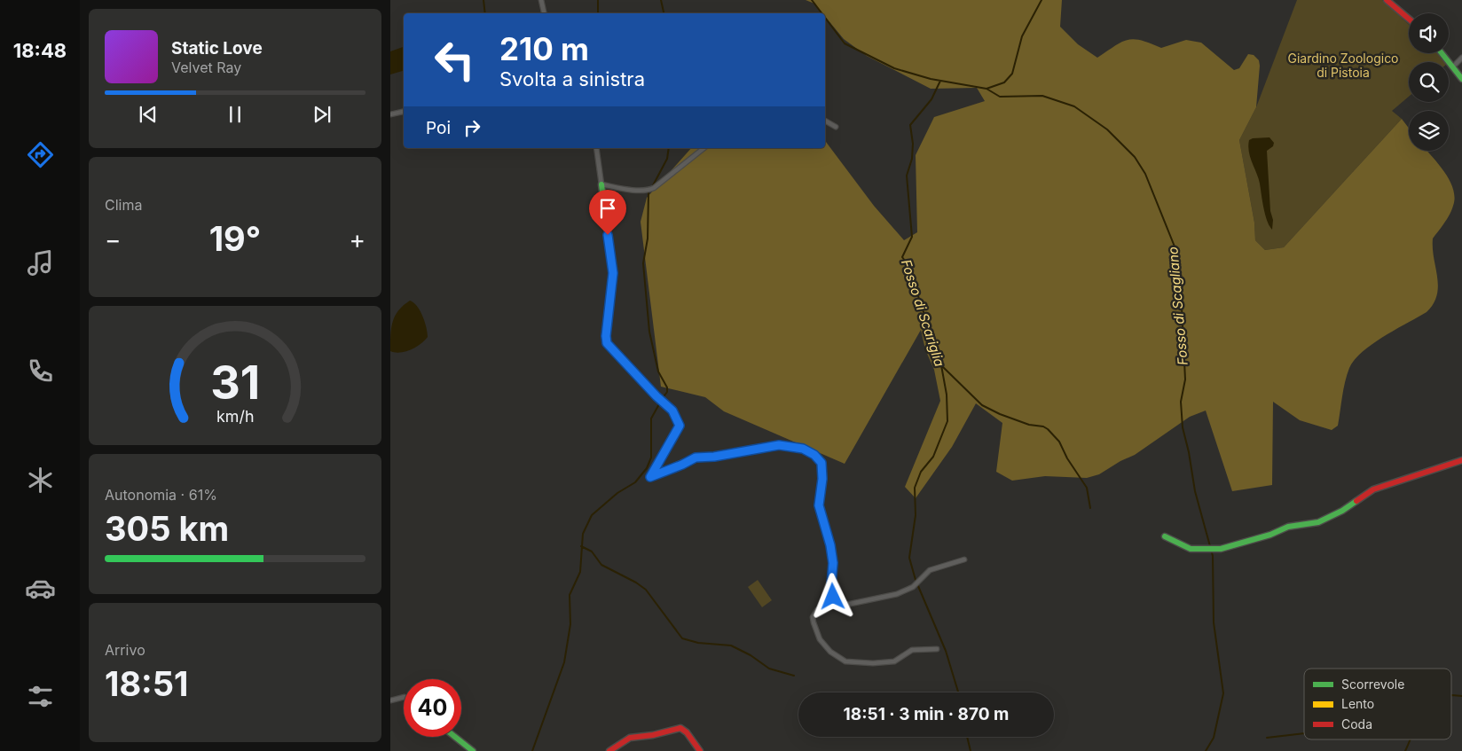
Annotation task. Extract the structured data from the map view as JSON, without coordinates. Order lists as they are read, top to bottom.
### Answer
{
  "water": ["Fosso di Scagliano", "Fosso di Scariglia"],
  "parks": ["Giardino Zoologico di Pistoia"],
  "legend": ["Scorrevole", "Lento", "Coda"],
  "page": {
    "tabs": "18:48",
    "turn": ["210 m", "Svolta a sinistra"],
    "song": ["Static Love", "Velvet Ray"],
    "then": "Poi",
    "tile": [
      "Clima",
      ["Autonomia · 61%", "305 km"],
      ["Arrivo", "18:51"]
    ],
    "heat": ["−", "19°", "+"],
    "limit": "40",
    "trip": "18:51 · 3 min · 870 m",
    "gauge": ["31", "km/h"]
  }
}
